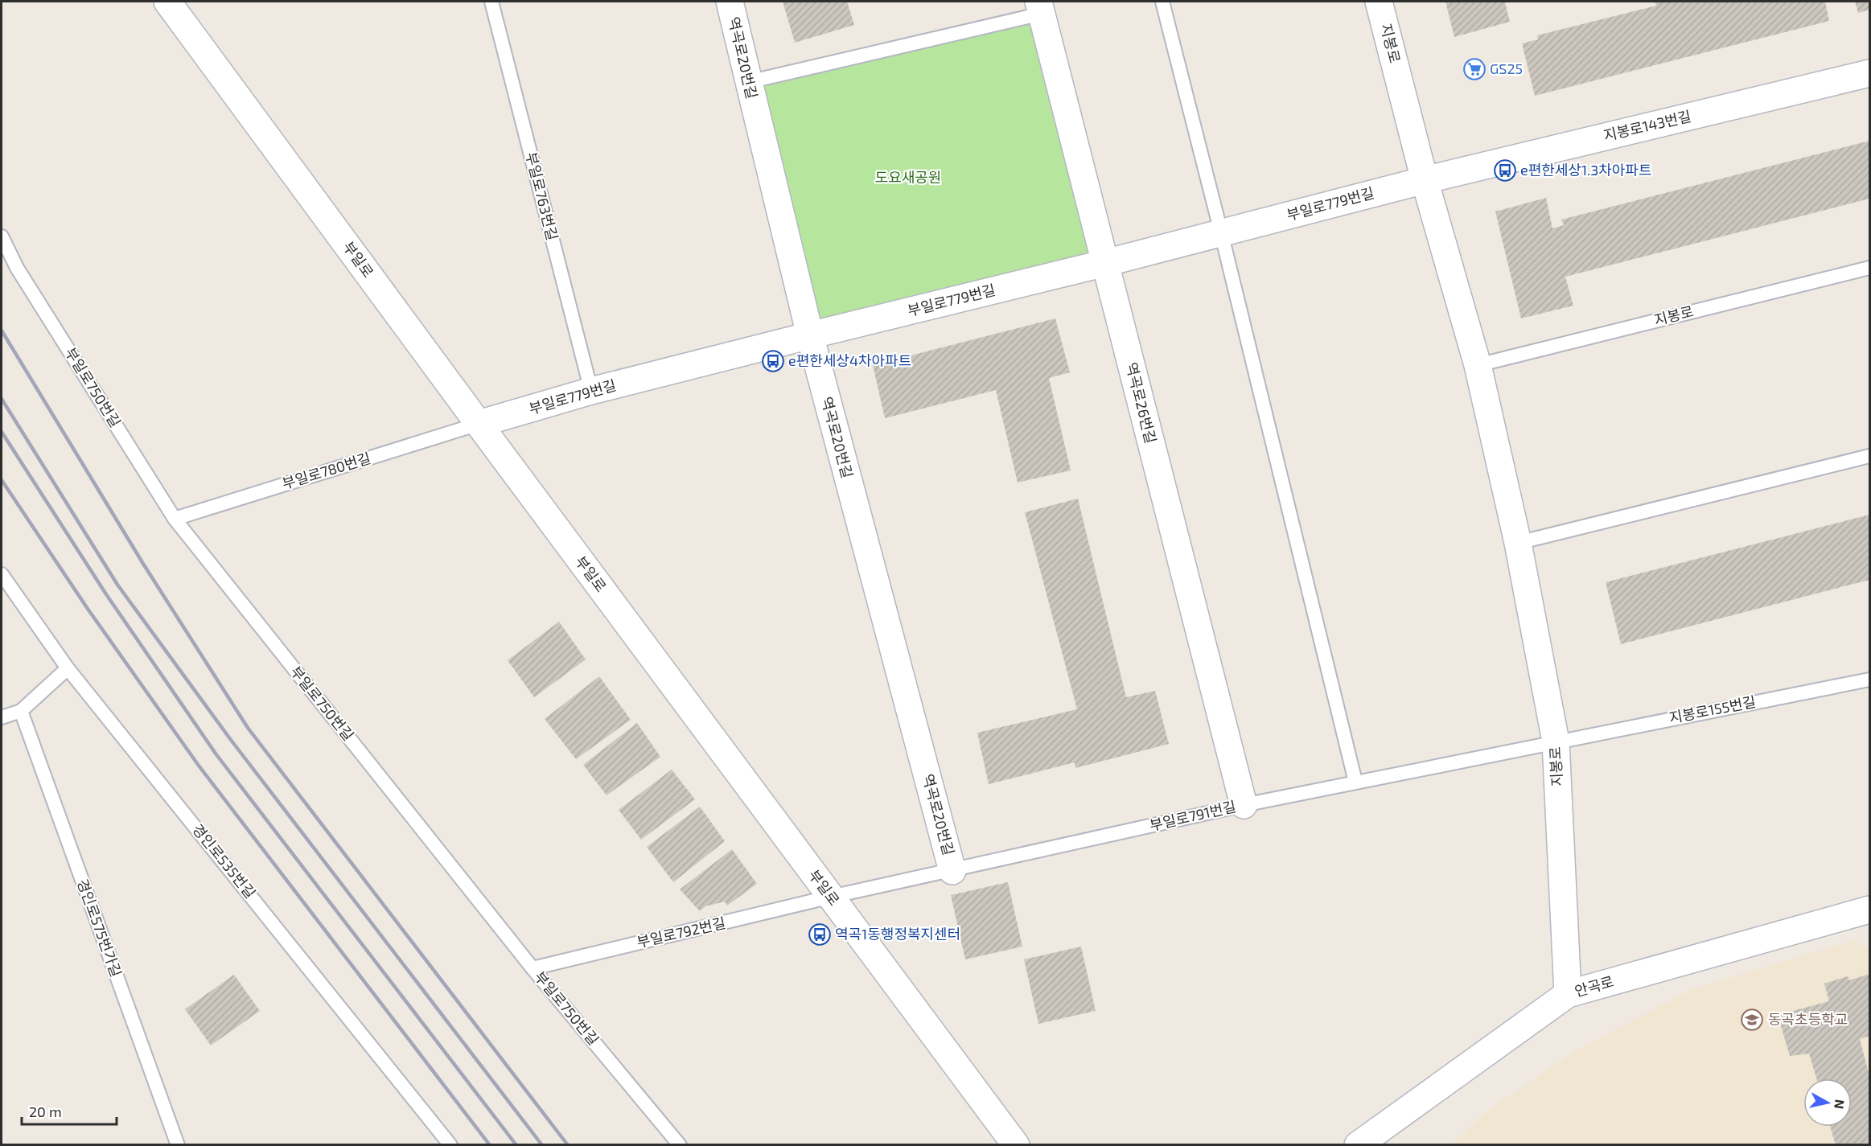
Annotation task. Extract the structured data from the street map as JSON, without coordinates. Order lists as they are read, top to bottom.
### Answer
{
  "streets": {
    "street": [
      "지봉로",
      "역곡로20번길",
      "지봉로143번길",
      "부일로779번길",
      "부일로",
      "역곡로26번길",
      "안곡로"
    ],
    "lane": [
      "부일로763번길",
      "부일로750번길",
      "부일로780번길",
      "지봉로155번길",
      "부일로791번길",
      "경인로535번길",
      "경인로575번가길",
      "부일로792번길"
    ]
  },
  "crossings": [
    ["지봉로", "지봉로143번길"],
    ["지봉로", "부일로779번길"],
    ["지봉로", "지봉로155번길"],
    ["지봉로", "부일로791번길"],
    ["지봉로", "안곡로"],
    ["역곡로20번길", "부일로779번길"],
    ["역곡로20번길", "부일로791번길"],
    ["지봉로143번길", "부일로779번길"],
    ["부일로763번길", "부일로779번길"],
    ["부일로779번길", "부일로"],
    ["부일로779번길", "역곡로26번길"],
    ["부일로779번길", "부일로780번길"],
    ["부일로", "부일로780번길"],
    ["부일로", "부일로791번길"],
    ["부일로", "부일로792번길"],
    ["부일로750번길", "부일로780번길"],
    ["부일로750번길", "부일로792번길"],
    ["역곡로26번길", "부일로791번길"],
    ["지봉로155번길", "부일로791번길"],
    ["부일로791번길", "부일로792번길"]
  ],
  "parks": ["도요새공원"],
  "places": {
    "supermarket": ["GS25"],
    "bus stop": ["e편한세상1.3차아파트", "e편한세상4차아파트", "역곡1동행정복지센터"],
    "school or university": ["동곡초등학교"]
  },
  "scale_bar": "20 m",
  "north": "right"
}
